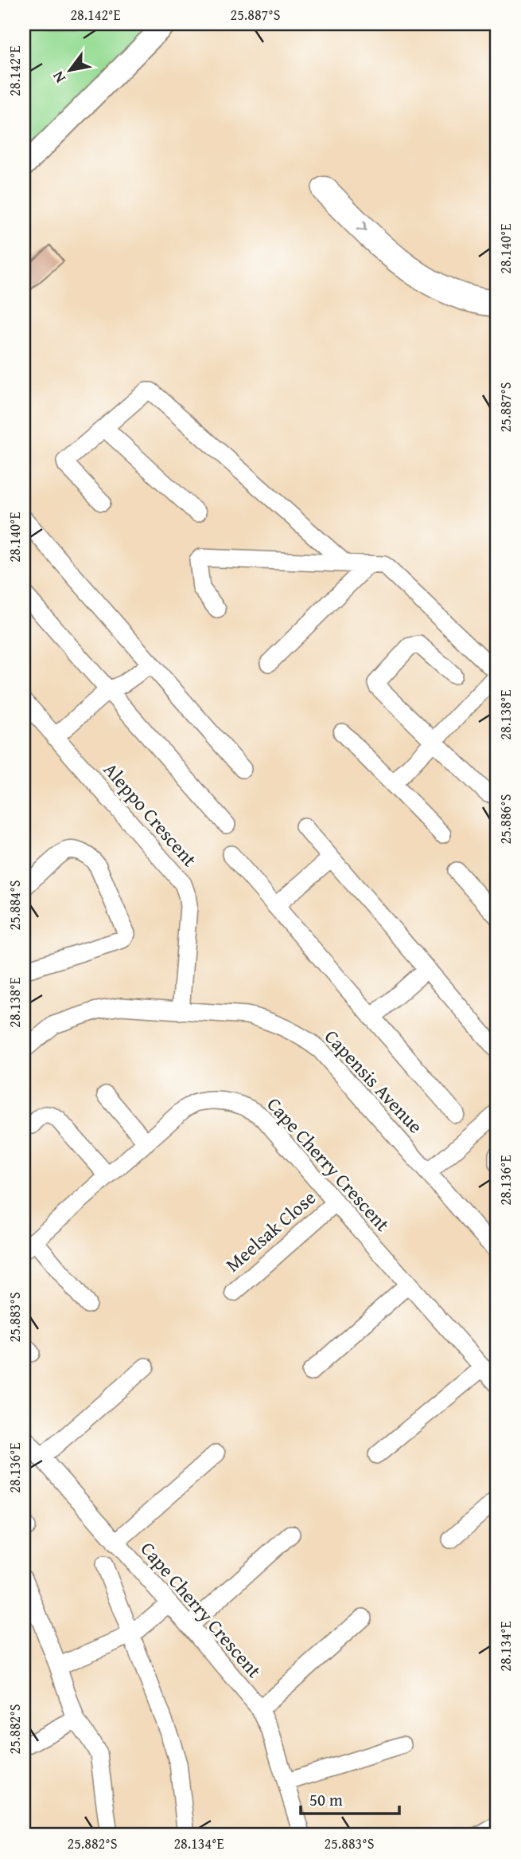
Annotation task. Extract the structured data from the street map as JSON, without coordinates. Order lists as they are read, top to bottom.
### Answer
{
  "streets": {
    "street": [
      "Aleppo Crescent",
      "Capensis Avenue",
      "Cape Cherry Crescent",
      "Meelsak Close"
    ]
  },
  "crossings": [
    ["Aleppo Crescent", "Capensis Avenue"],
    ["Cape Cherry Crescent", "Meelsak Close"]
  ],
  "scale_bar": "50 m",
  "north": "bottom left",
  "coordinates": [
    "28.142°E",
    "25.887°S",
    "28.140°E",
    "28.138°E",
    "25.886°S",
    "25.884°S",
    "28.136°E",
    "25.883°S",
    "28.134°E",
    "25.882°S"
  ]
}
